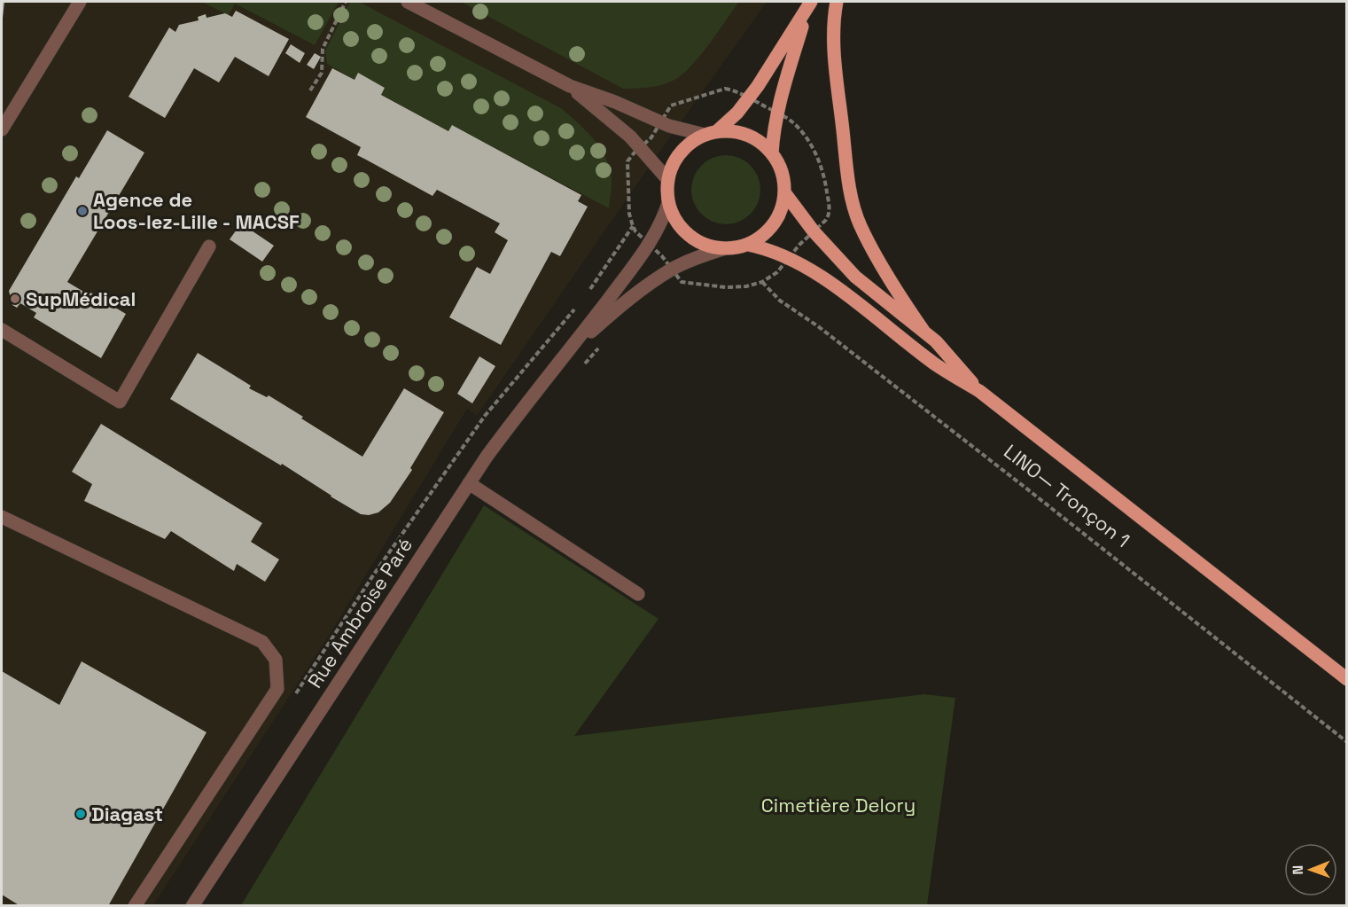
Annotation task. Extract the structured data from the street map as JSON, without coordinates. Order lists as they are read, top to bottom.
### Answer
{
  "streets": {
    "main road": ["LINO— Tronçon 1"],
    "street": ["Rue Ambroise Paré"]
  },
  "parks": ["Cimetière Delory"],
  "places": ["Agence de Loos-lez-Lille - MACSF", "SupMédical", "Diagast"],
  "north": "left"
}
